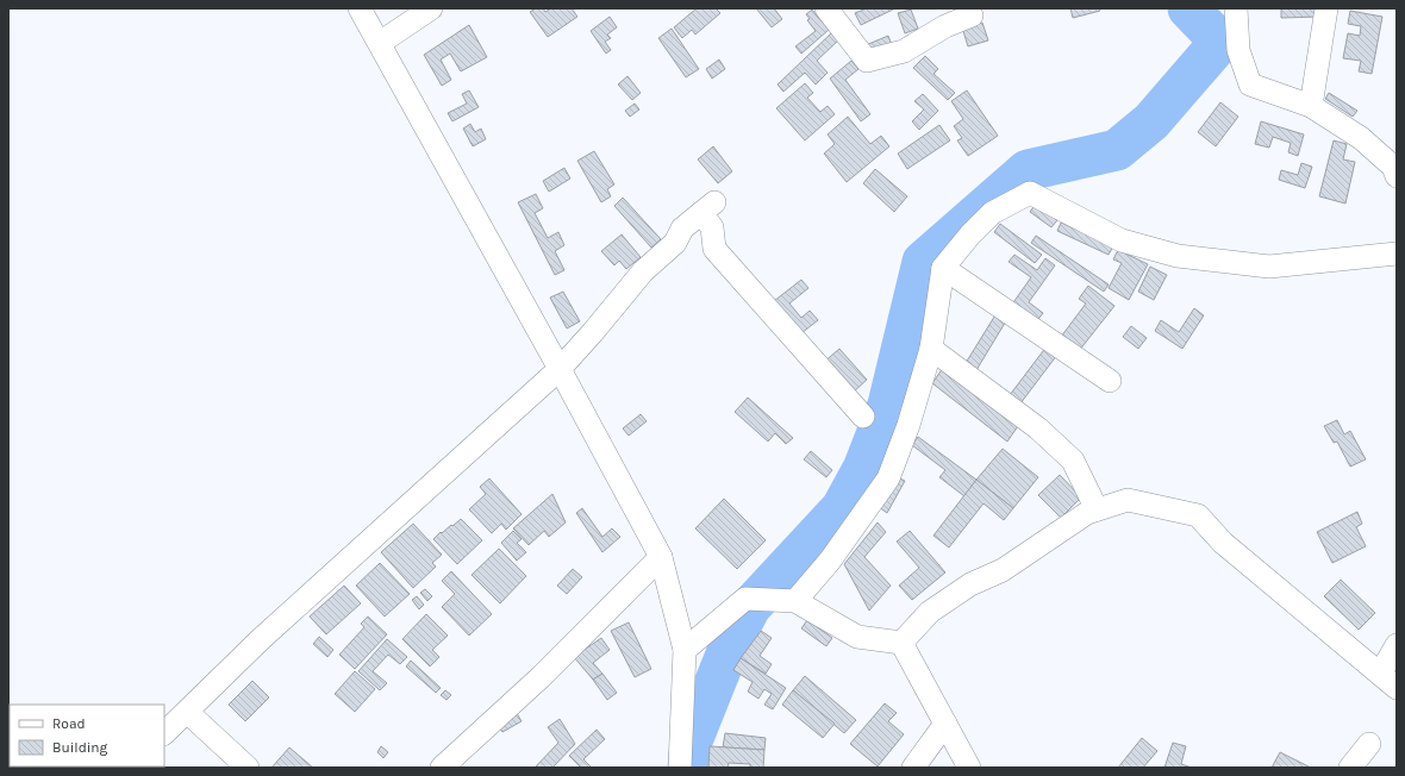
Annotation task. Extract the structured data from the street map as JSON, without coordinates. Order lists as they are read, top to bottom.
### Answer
{
  "legend": ["Road", "Building"]
}
